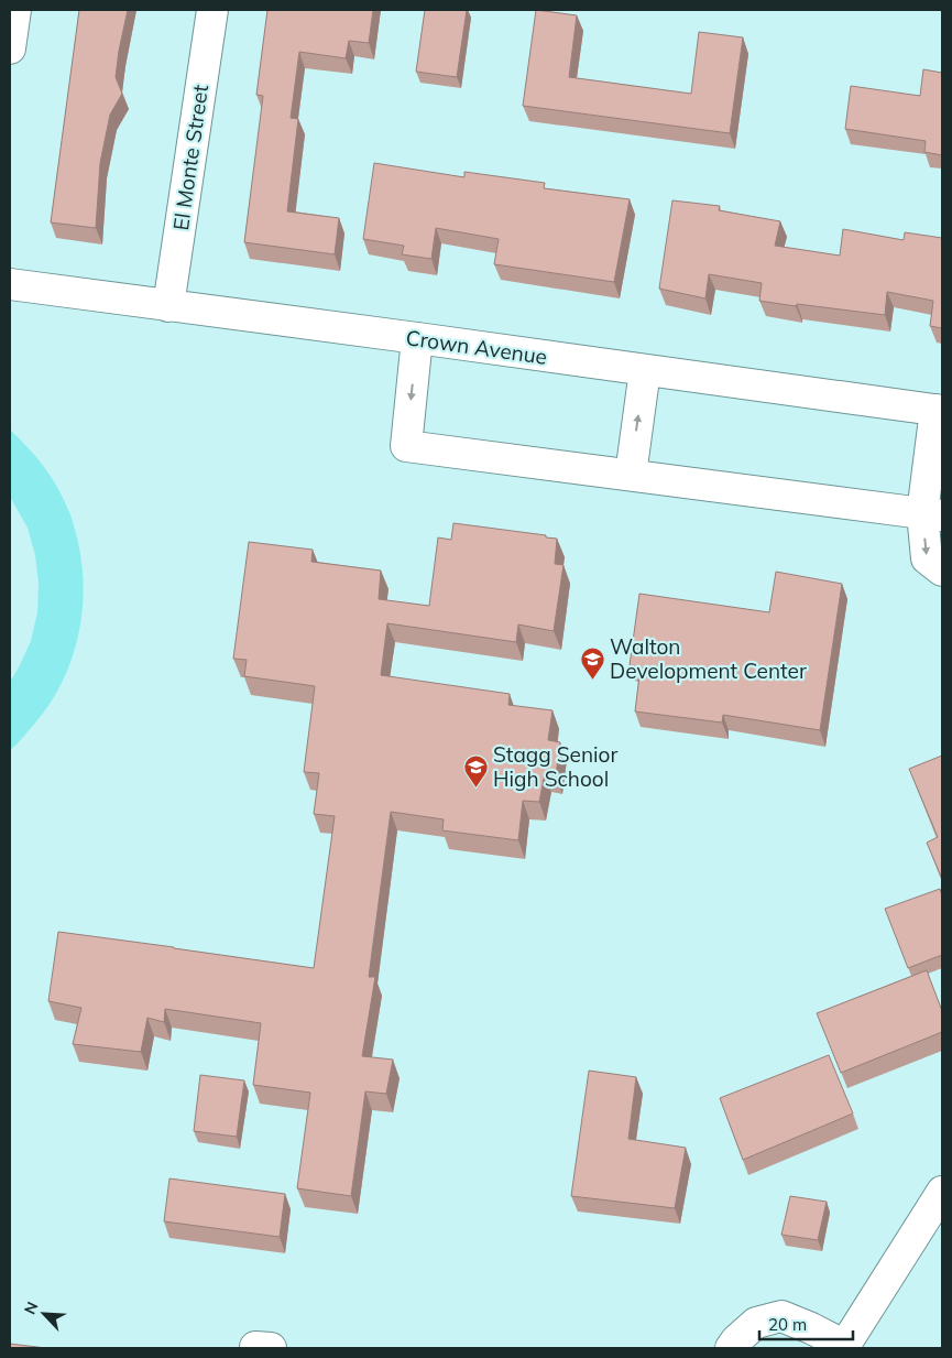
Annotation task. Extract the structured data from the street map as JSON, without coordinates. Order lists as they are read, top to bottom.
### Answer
{
  "streets": {
    "street": ["El Monte Street", "Crown Avenue"]
  },
  "crossings": [
    ["El Monte Street", "Crown Avenue"]
  ],
  "places": {
    "school or university": ["Walton Development Center", "Stagg Senior High School"]
  },
  "scale_bar": "20 m",
  "north": "top left"
}
